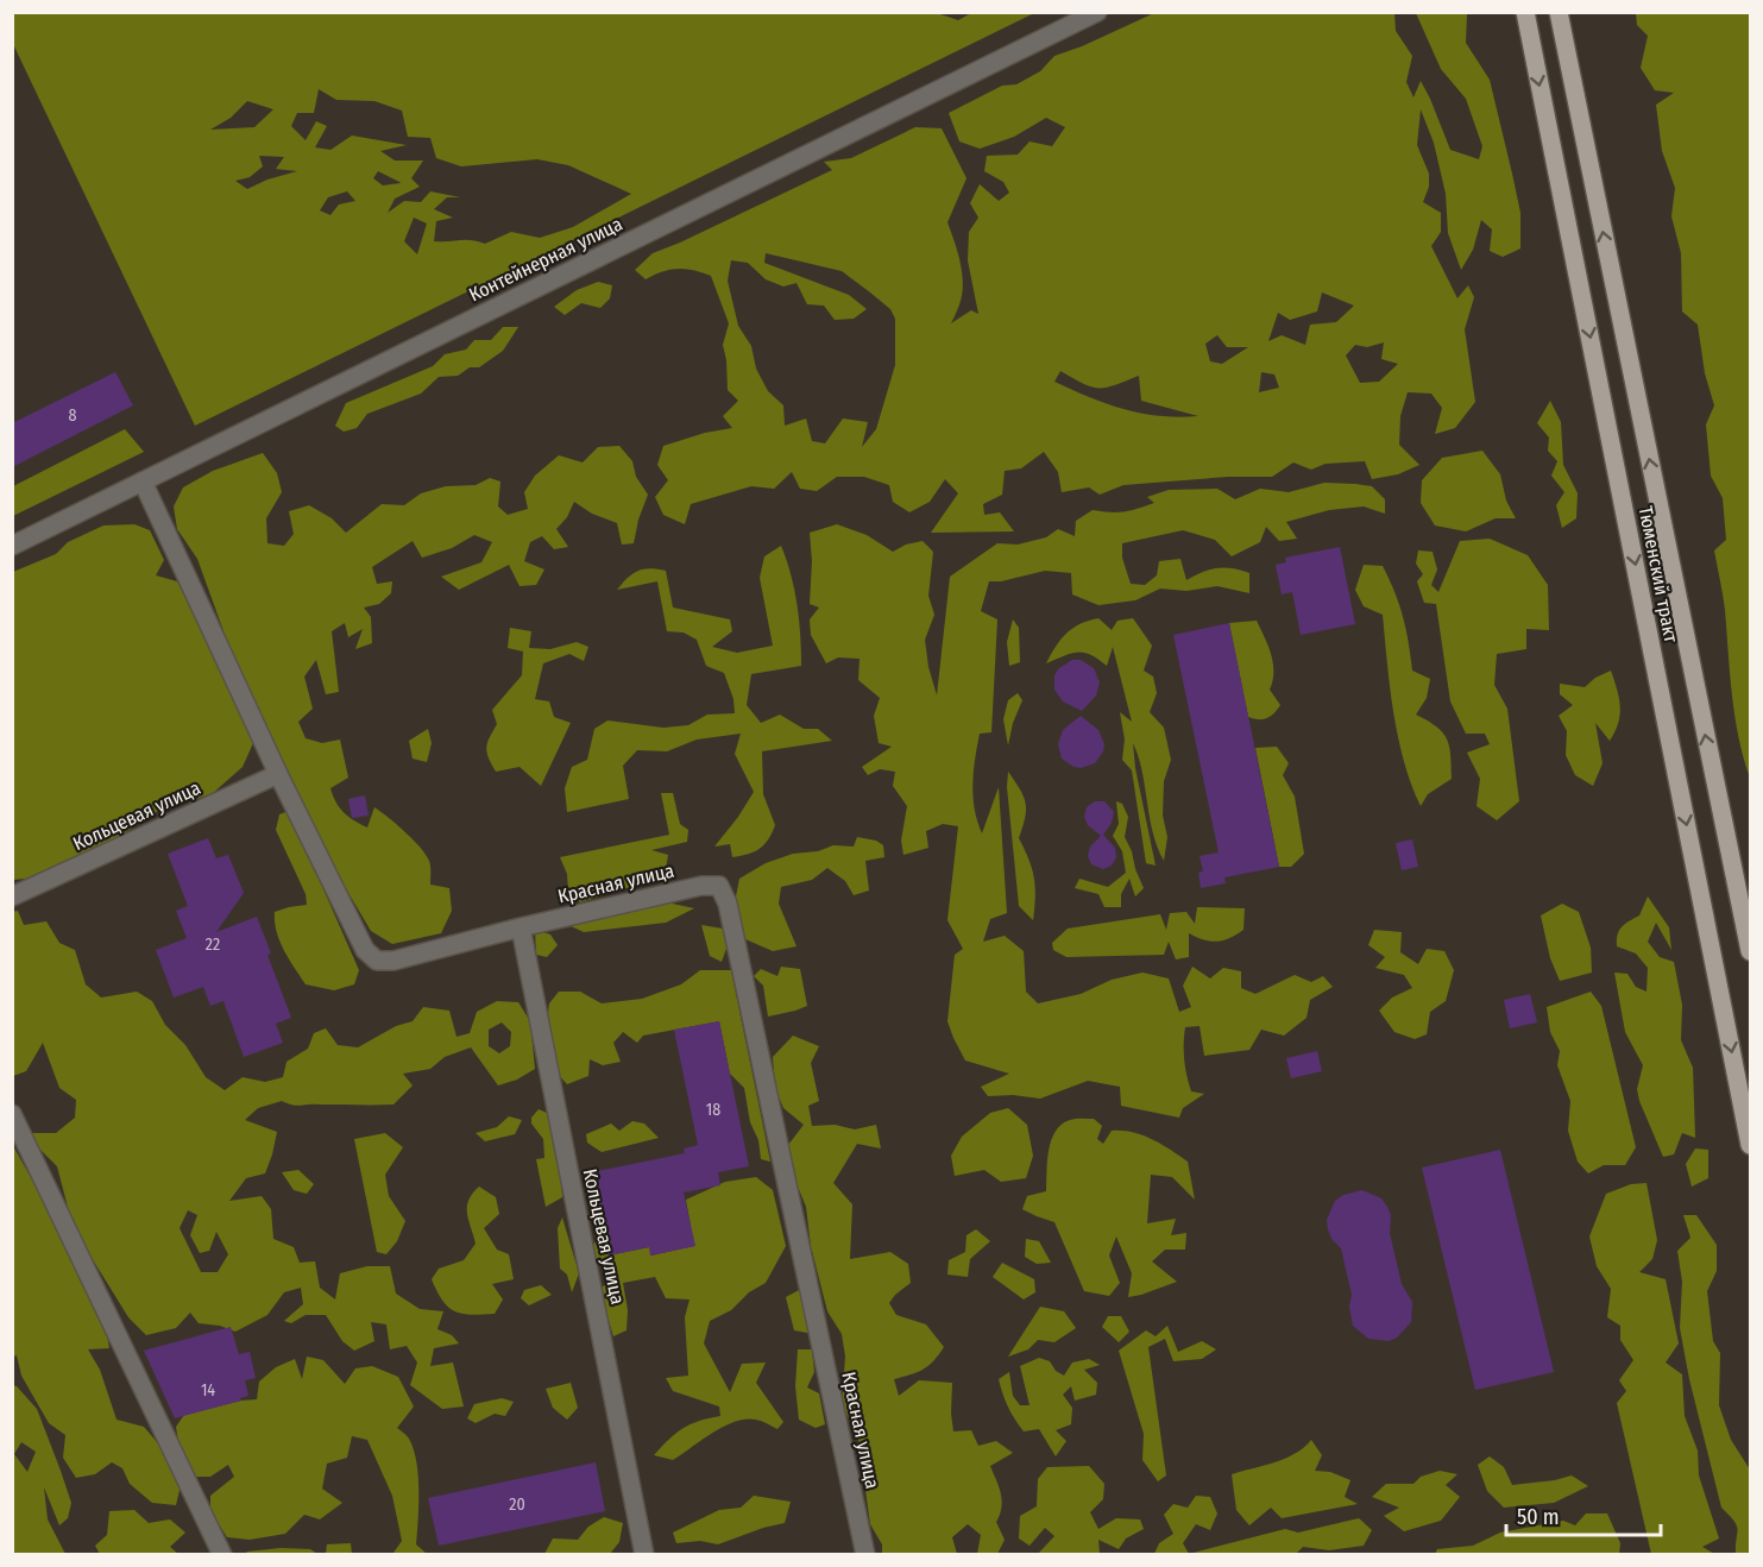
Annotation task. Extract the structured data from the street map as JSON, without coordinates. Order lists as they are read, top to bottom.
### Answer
{
  "streets": {
    "main road": ["Тюменский тракт"],
    "street": ["Контейнерная улица", "Кольцевая улица", "Красная улица"]
  },
  "crossings": [
    ["Контейнерная улица", "Красная улица"],
    ["Кольцевая улица", "Красная улица"]
  ],
  "house_numbers": [
    "8",
    "22",
    "18",
    "14",
    "20"
  ],
  "scale_bar": "50 m"
}
